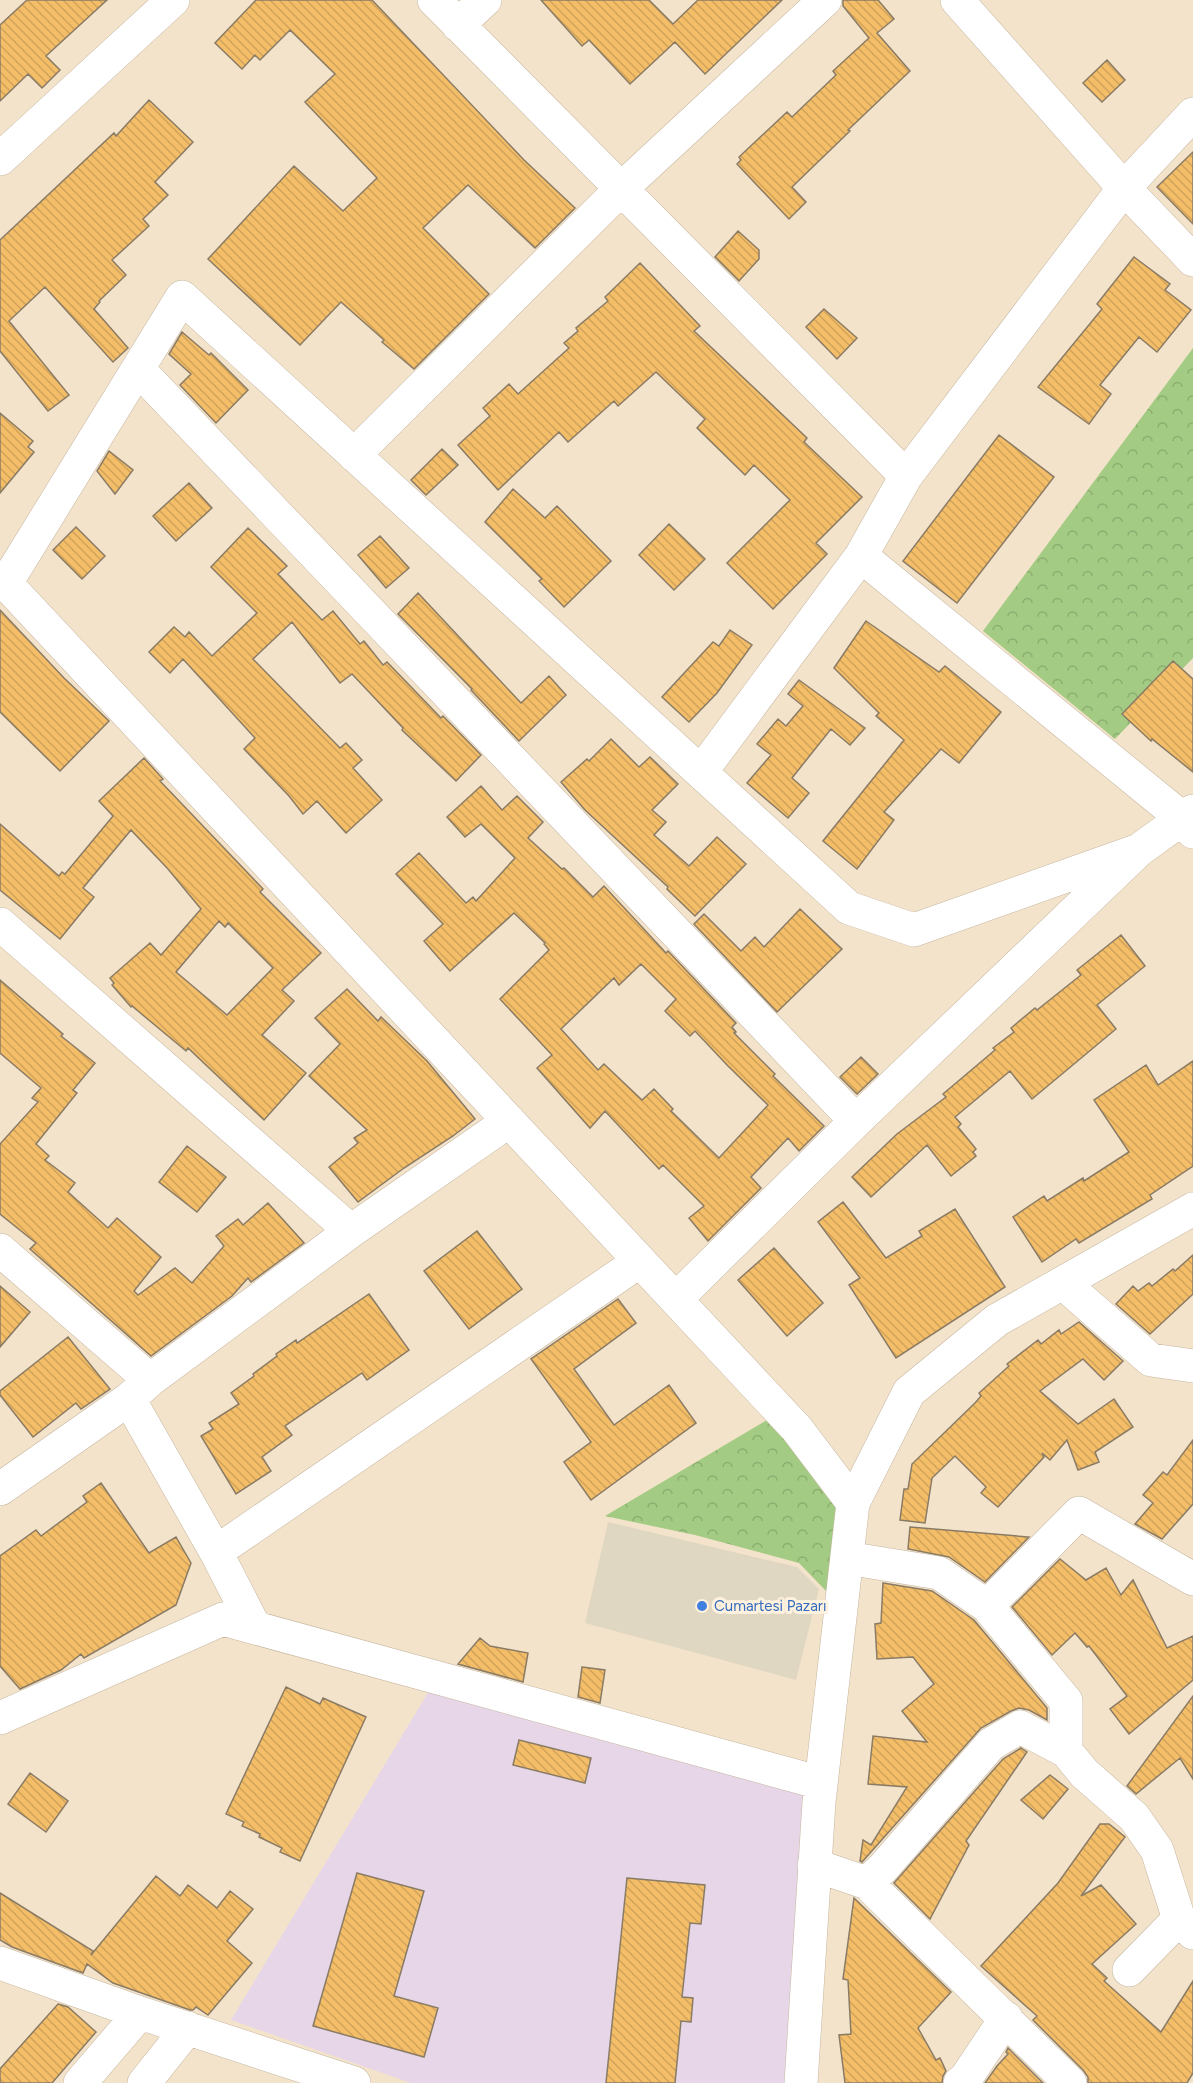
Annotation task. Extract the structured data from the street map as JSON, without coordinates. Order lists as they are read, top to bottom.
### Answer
{
  "places": ["Cumartesi Pazarı"]
}
